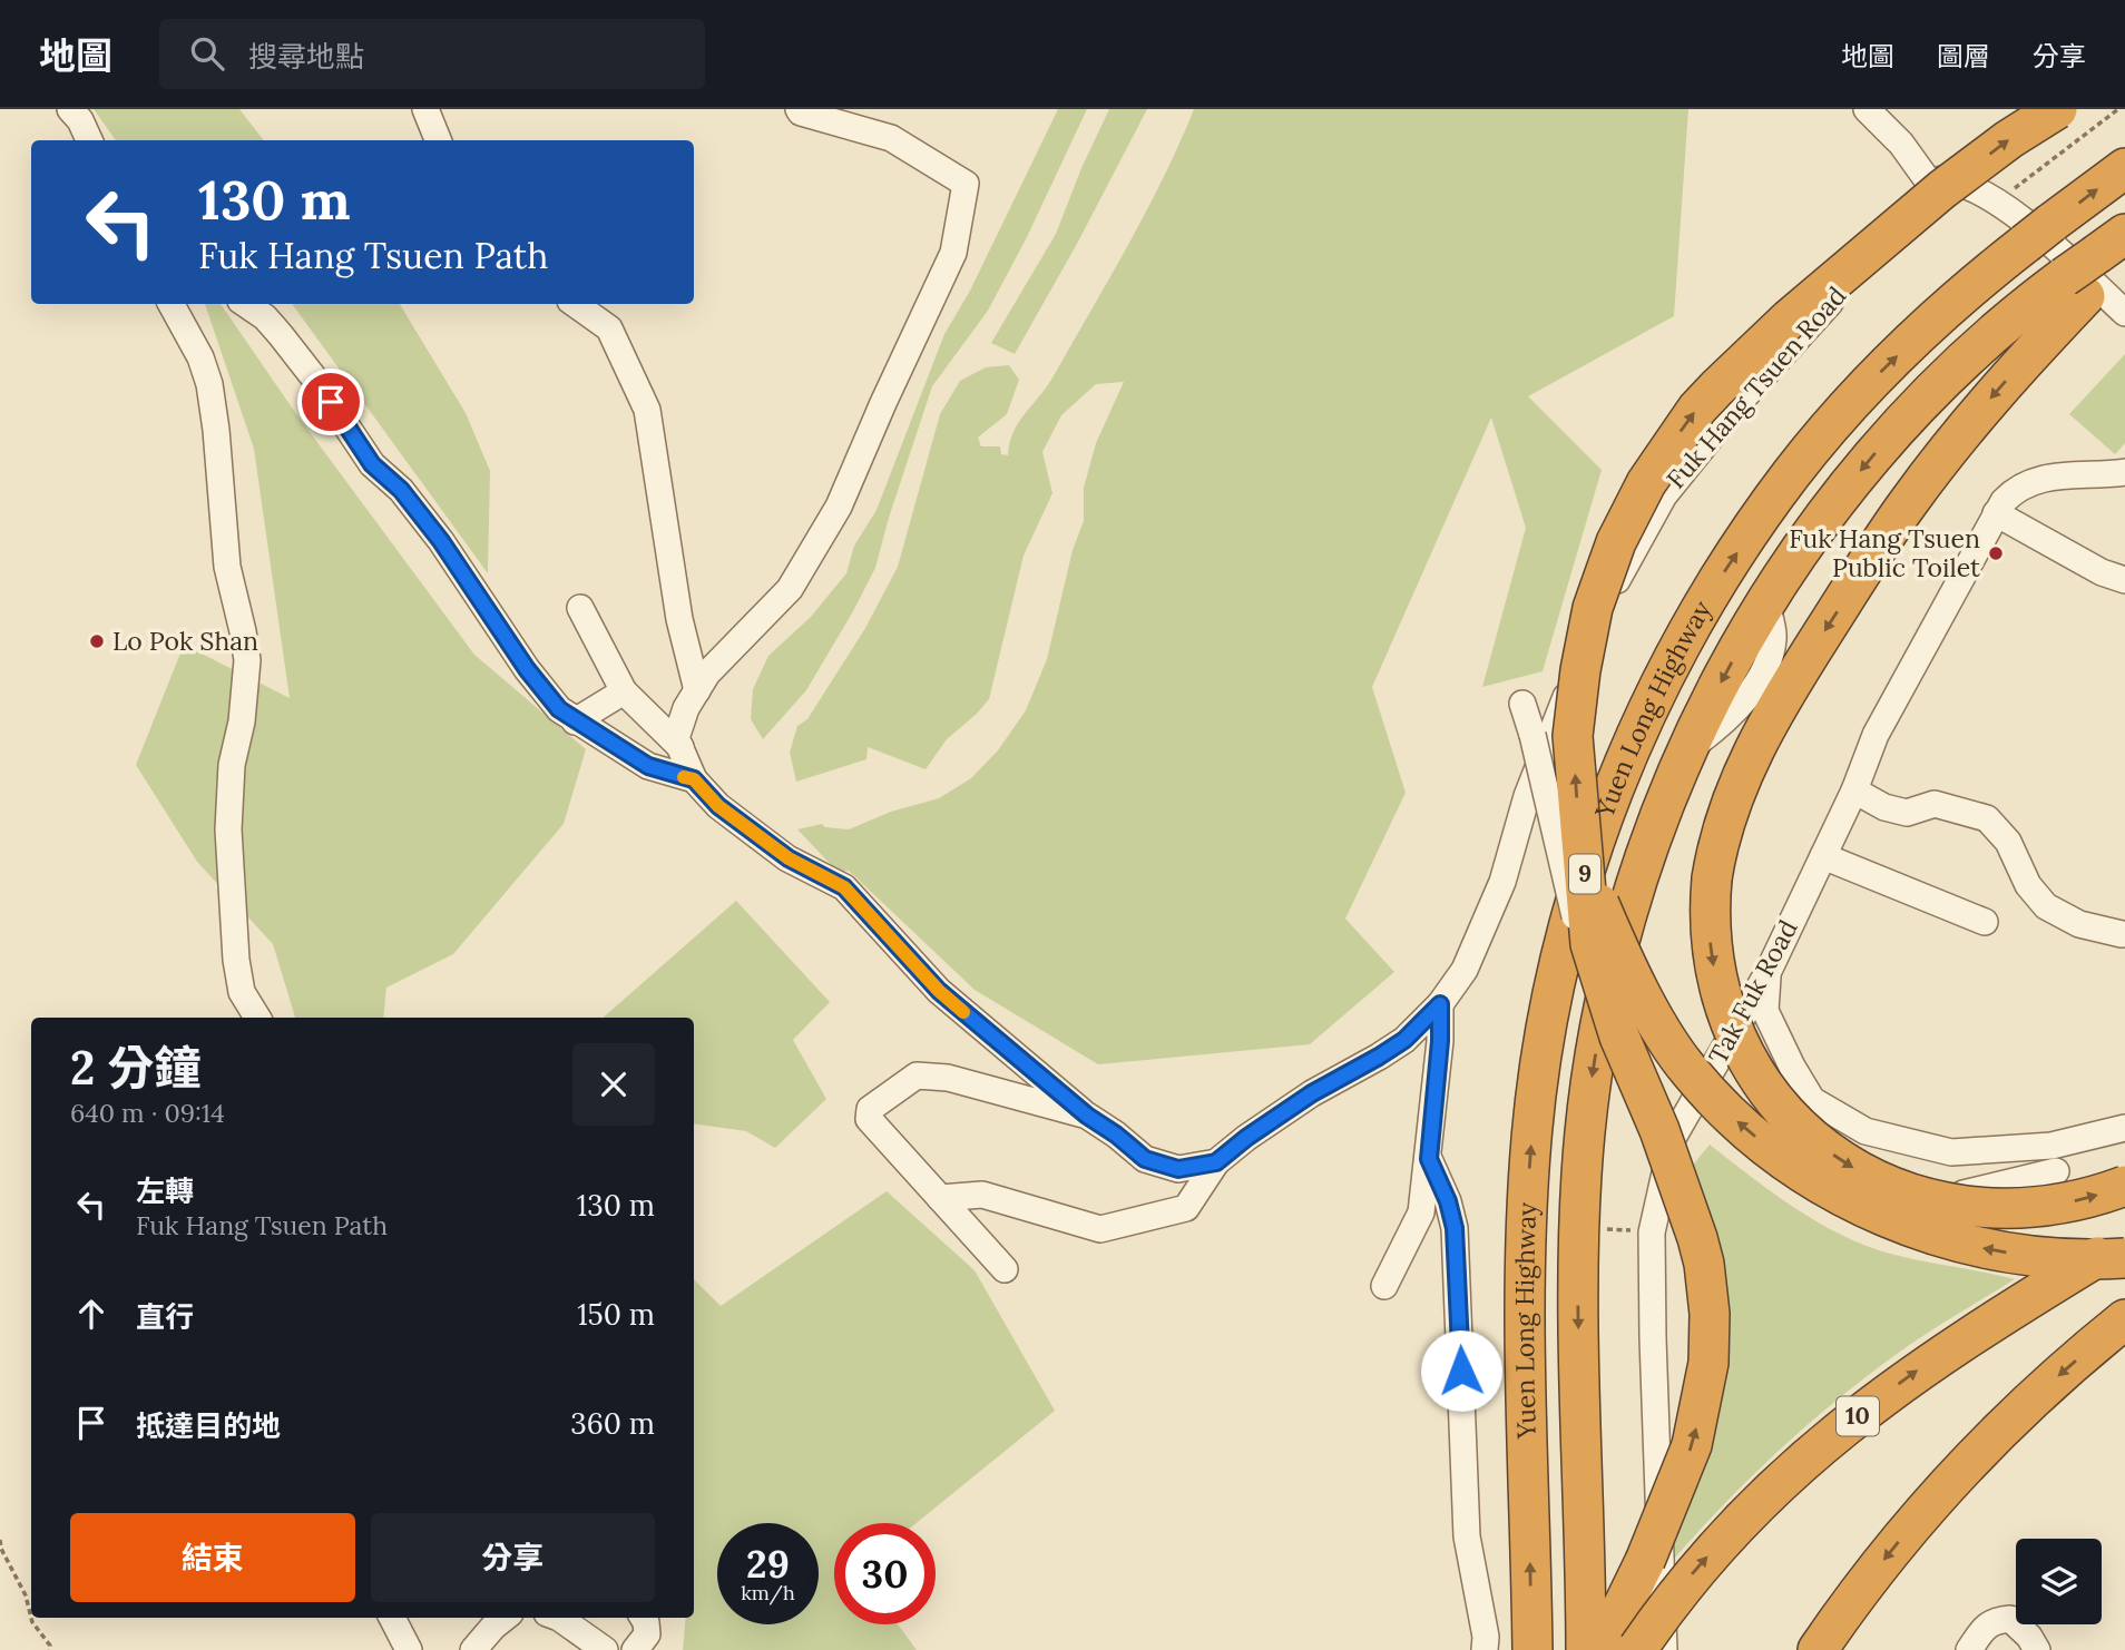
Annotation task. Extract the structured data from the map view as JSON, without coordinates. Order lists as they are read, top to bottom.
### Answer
{
  "streets": {
    "highway": ["Yuen Long Highway", "9", "10"],
    "street": ["Fuk Hang Tsuen Road", "Tak Fuk Road"]
  },
  "places": ["Fuk Hang Tsuen Public Toilet", "Lo Pok Shan"],
  "page": {
    "header": "地圖",
    "search": "搜尋地點",
    "nav": ["地圖", "圖層", "分享"],
    "turn": ["130 m", "Fuk Hang Tsuen Path"],
    "heading": ["2 分鐘", "640 m · 09:14"],
    "list": [
      {
        "name": "左轉",
        "note": "Fuk Hang Tsuen Path",
        "value": "130 m"
      },
      {
        "name": "直行",
        "value": "150 m"
      },
      {
        "name": "抵達目的地",
        "value": "360 m"
      }
    ],
    "buttons": ["結束", "分享"],
    "speed": "29 km/h",
    "limit": "30"
  }
}
